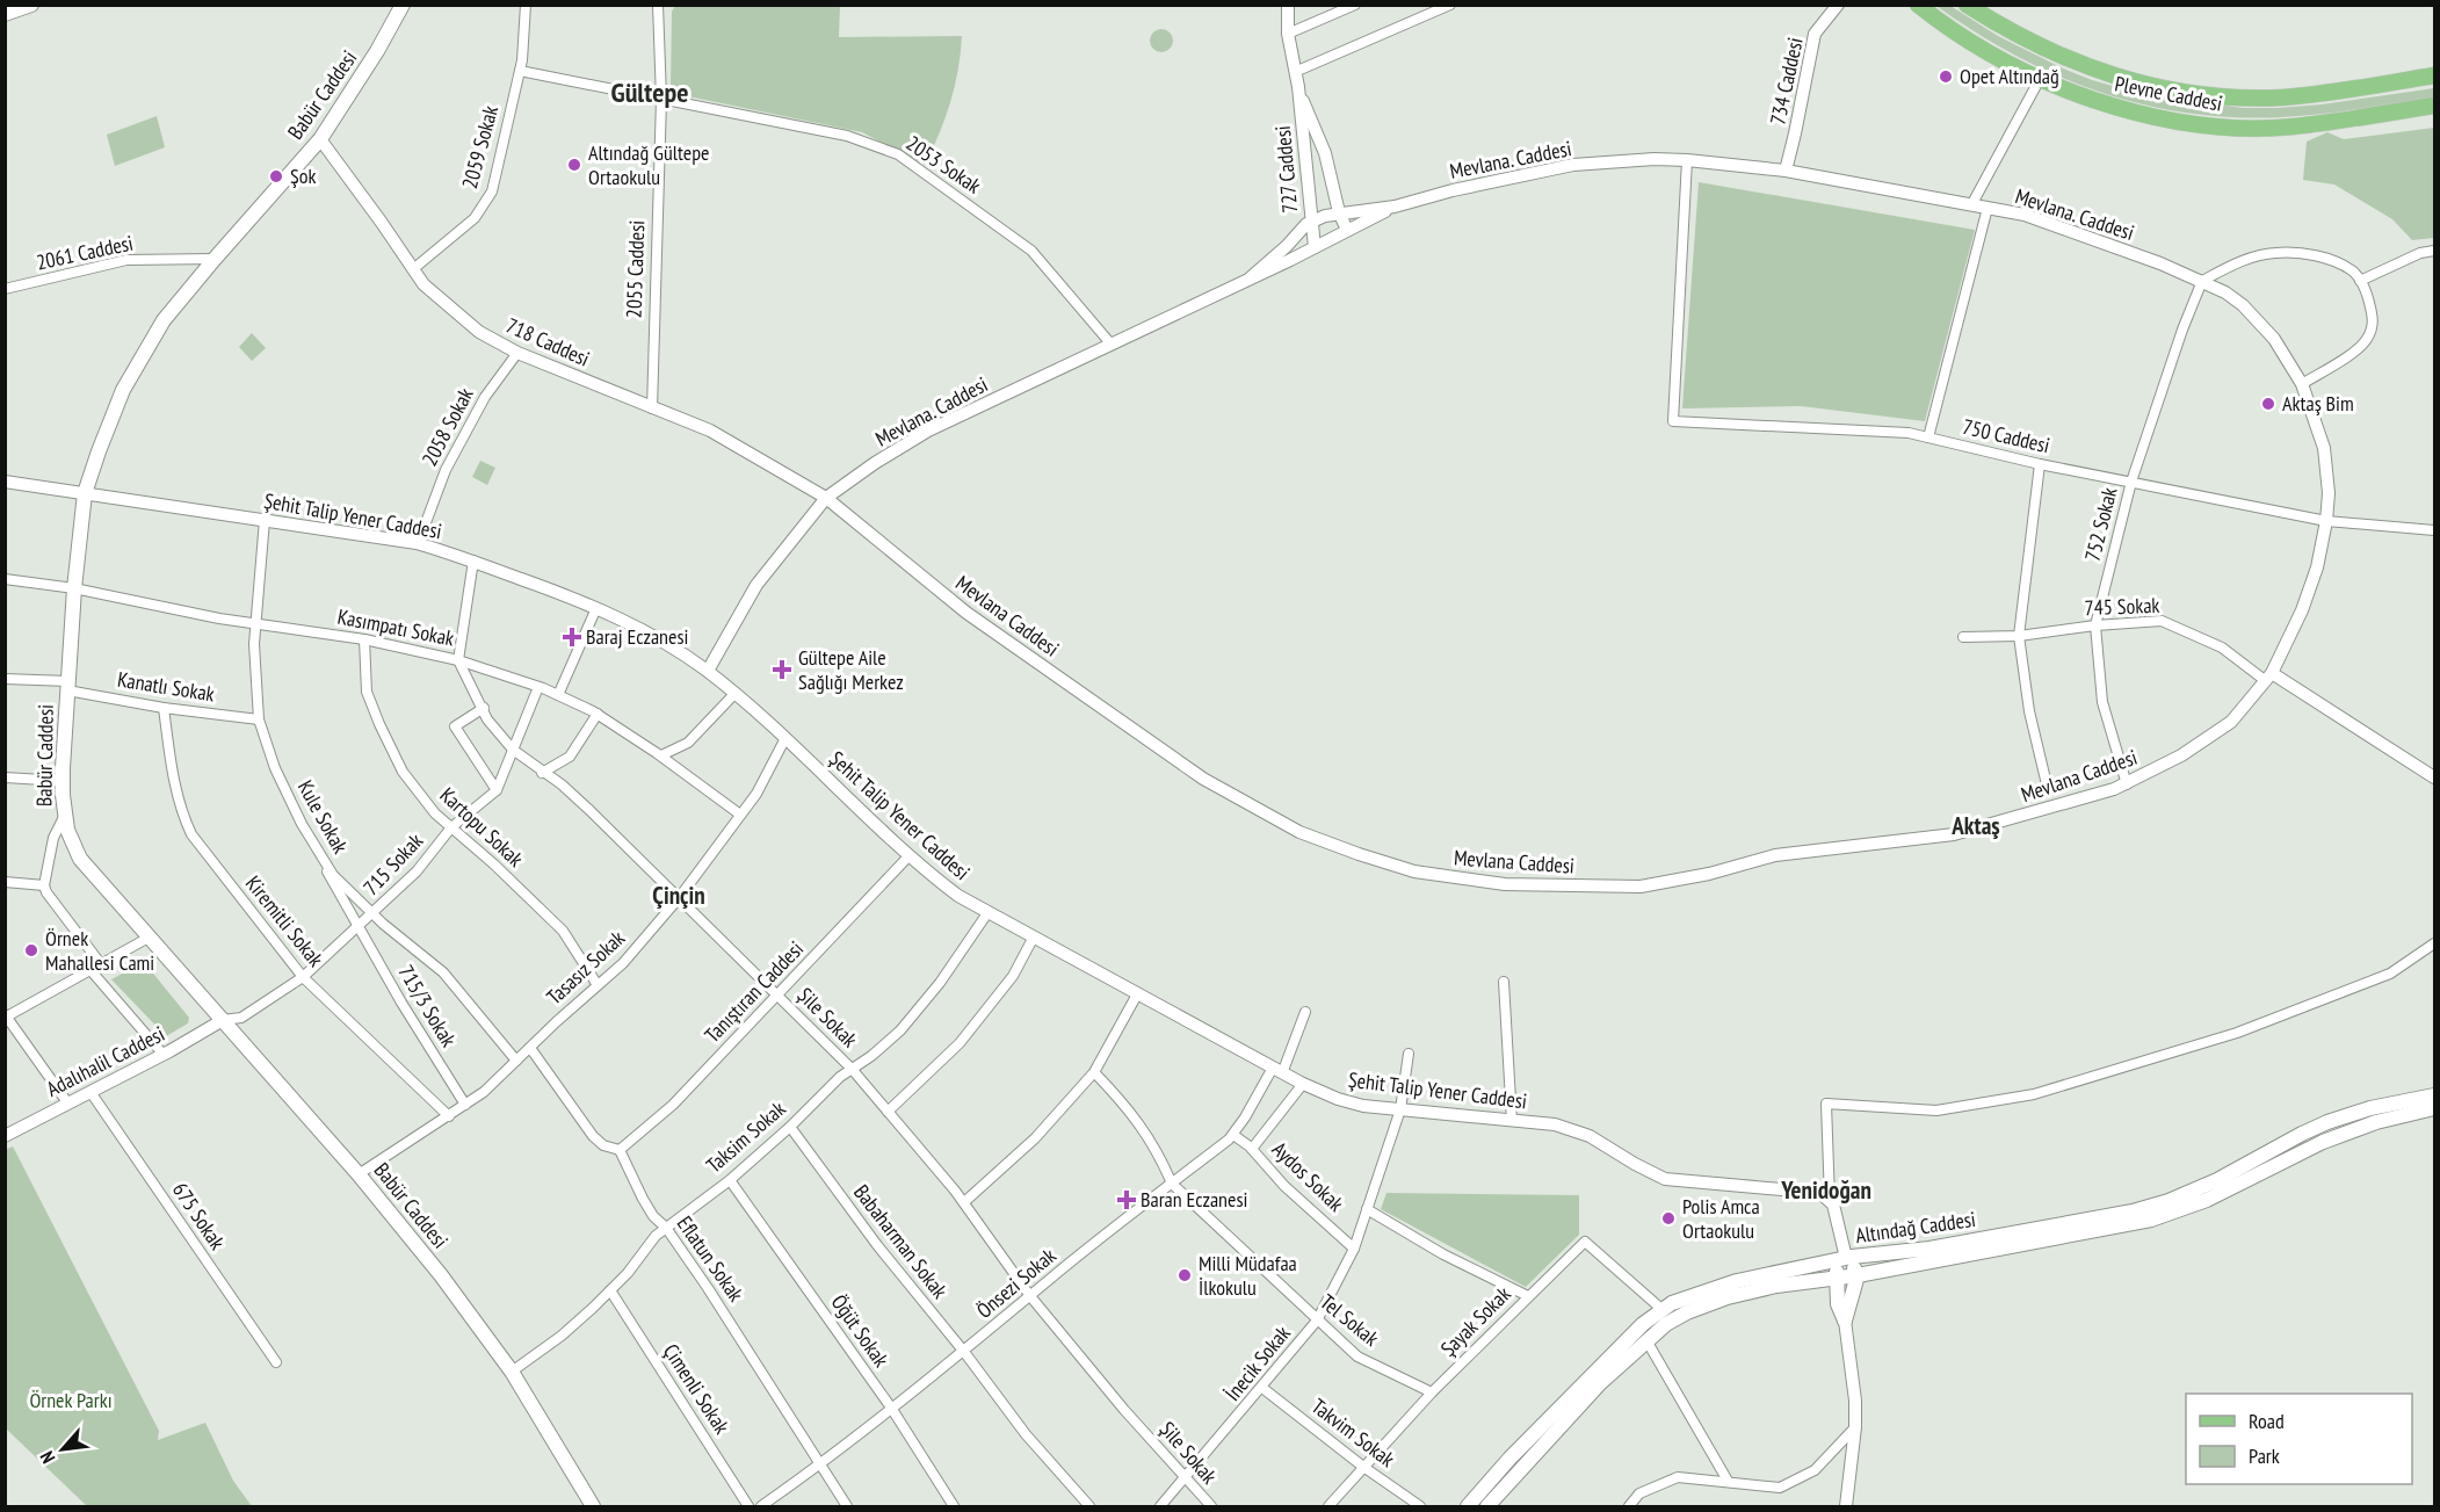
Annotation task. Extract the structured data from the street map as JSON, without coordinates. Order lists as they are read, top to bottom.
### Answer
{
  "streets": {
    "main road": ["Plevne Caddesi", "Babür Caddesi", "Altındağ Caddesi"],
    "street": [
      "734 Caddesi",
      "2059 Sokak",
      "Mevlana. Caddesi",
      "2053 Sokak",
      "727 Caddesi",
      "2061 Caddesi",
      "2055 Caddesi",
      "718 Caddesi",
      "2058 Sokak",
      "750 Caddesi",
      "Şehit Talip Yener Caddesi",
      "752 Sokak",
      "745 Sokak",
      "Mevlana Caddesi",
      "Kasımpatı Sokak",
      "Kanatlı Sokak",
      "Kule Sokak",
      "Kartopu Sokak",
      "715 Sokak",
      "Kiremitli Sokak",
      "Tasasız Sokak",
      "Tanıştıran Caddesi",
      "715/3 Sokak",
      "Şile Sokak",
      "Adalıhalil Caddesi",
      "Taksim Sokak",
      "Aydos Sokak",
      "675 Sokak",
      "Babaharman Sokak",
      "Eflatun Sokak",
      "Önsezi Sokak",
      "Tel Sokak",
      "Şayak Sokak",
      "Öğüt Sokak",
      "İnecik Sokak",
      "Çimenli Sokak",
      "Takvim Sokak"
    ]
  },
  "crossings": [
    ["734 Caddesi", "Mevlana. Caddesi"],
    ["Babür Caddesi", "2061 Caddesi"],
    ["Babür Caddesi", "718 Caddesi"],
    ["Babür Caddesi", "Şehit Talip Yener Caddesi"],
    ["Babür Caddesi", "Kasımpatı Sokak"],
    ["Babür Caddesi", "Kanatlı Sokak"],
    ["Babür Caddesi", "715 Sokak"],
    ["Babür Caddesi", "Tasasız Sokak"],
    ["Babür Caddesi", "Adalıhalil Caddesi"],
    ["Babür Caddesi", "Taksim Sokak"],
    ["2059 Sokak", "2053 Sokak"],
    ["2059 Sokak", "718 Caddesi"],
    ["Mevlana. Caddesi", "2053 Sokak"],
    ["Mevlana. Caddesi", "727 Caddesi"],
    ["Mevlana. Caddesi", "718 Caddesi"],
    ["Mevlana. Caddesi", "750 Caddesi"],
    ["Mevlana. Caddesi", "Şehit Talip Yener Caddesi"],
    ["Mevlana. Caddesi", "752 Sokak"],
    ["Mevlana. Caddesi", "745 Sokak"],
    ["Mevlana. Caddesi", "Mevlana Caddesi"],
    ["2053 Sokak", "2055 Caddesi"],
    ["2055 Caddesi", "718 Caddesi"],
    ["718 Caddesi", "2058 Sokak"],
    ["718 Caddesi", "Mevlana Caddesi"],
    ["750 Caddesi", "752 Sokak"],
    ["Şehit Talip Yener Caddesi", "Kule Sokak"],
    ["Şehit Talip Yener Caddesi", "Tasasız Sokak"],
    ["Şehit Talip Yener Caddesi", "Tanıştıran Caddesi"],
    ["Şehit Talip Yener Caddesi", "Taksim Sokak"],
    ["Şehit Talip Yener Caddesi", "Önsezi Sokak"],
    ["Şehit Talip Yener Caddesi", "İnecik Sokak"],
    ["752 Sokak", "745 Sokak"],
    ["752 Sokak", "Mevlana Caddesi"],
    ["745 Sokak", "Mevlana Caddesi"],
    ["Kasımpatı Sokak", "Kule Sokak"],
    ["Kasımpatı Sokak", "Kartopu Sokak"],
    ["Kasımpatı Sokak", "715 Sokak"],
    ["Kasımpatı Sokak", "Tasasız Sokak"],
    ["Kasımpatı Sokak", "Şile Sokak"],
    ["Kanatlı Sokak", "Kule Sokak"],
    ["Kanatlı Sokak", "Kiremitli Sokak"],
    ["Kule Sokak", "715 Sokak"],
    ["Kule Sokak", "Tasasız Sokak"],
    ["Kule Sokak", "715/3 Sokak"],
    ["Kartopu Sokak", "715 Sokak"],
    ["Kartopu Sokak", "Tasasız Sokak"],
    ["715 Sokak", "Kiremitli Sokak"],
    ["715 Sokak", "715/3 Sokak"],
    ["715 Sokak", "Şile Sokak"],
    ["715 Sokak", "Adalıhalil Caddesi"],
    ["Kiremitli Sokak", "Tasasız Sokak"],
    ["Tasasız Sokak", "715/3 Sokak"],
    ["Tasasız Sokak", "Şile Sokak"],
    ["Tanıştıran Caddesi", "Şile Sokak"],
    ["Tanıştıran Caddesi", "Eflatun Sokak"],
    ["Şile Sokak", "Taksim Sokak"],
    ["Şile Sokak", "Önsezi Sokak"],
    ["Şile Sokak", "İnecik Sokak"],
    ["Adalıhalil Caddesi", "675 Sokak"],
    ["Taksim Sokak", "Babaharman Sokak"],
    ["Taksim Sokak", "Eflatun Sokak"],
    ["Taksim Sokak", "Öğüt Sokak"],
    ["Taksim Sokak", "Çimenli Sokak"],
    ["Aydos Sokak", "Önsezi Sokak"],
    ["Aydos Sokak", "İnecik Sokak"],
    ["Altındağ Caddesi", "Şayak Sokak"],
    ["Babaharman Sokak", "Önsezi Sokak"],
    ["Eflatun Sokak", "Önsezi Sokak"],
    ["Önsezi Sokak", "Tel Sokak"],
    ["Önsezi Sokak", "Öğüt Sokak"],
    ["Tel Sokak", "Şayak Sokak"],
    ["Tel Sokak", "İnecik Sokak"],
    ["Şayak Sokak", "Takvim Sokak"],
    ["İnecik Sokak", "Takvim Sokak"]
  ],
  "districts": [
    "Gültepe",
    "Aktaş",
    "Çinçin",
    "Yenidoğan"
  ],
  "parks": ["Örnek Parkı"],
  "places": {
    "other": [
      "Opet Altındağ",
      "Altındağ Gültepe Ortaokulu",
      "Şok",
      "Aktaş Bim",
      "Örnek Mahallesi Cami",
      "Polis Amca Ortaokulu",
      "Milli Müdafaa İlkokulu"
    ],
    "health": ["Baraj Eczanesi", "Gültepe Aile Sağlığı Merkez", "Baran Eczanesi"]
  },
  "legend": ["Road", "Park"],
  "north": "bottom left"
}
